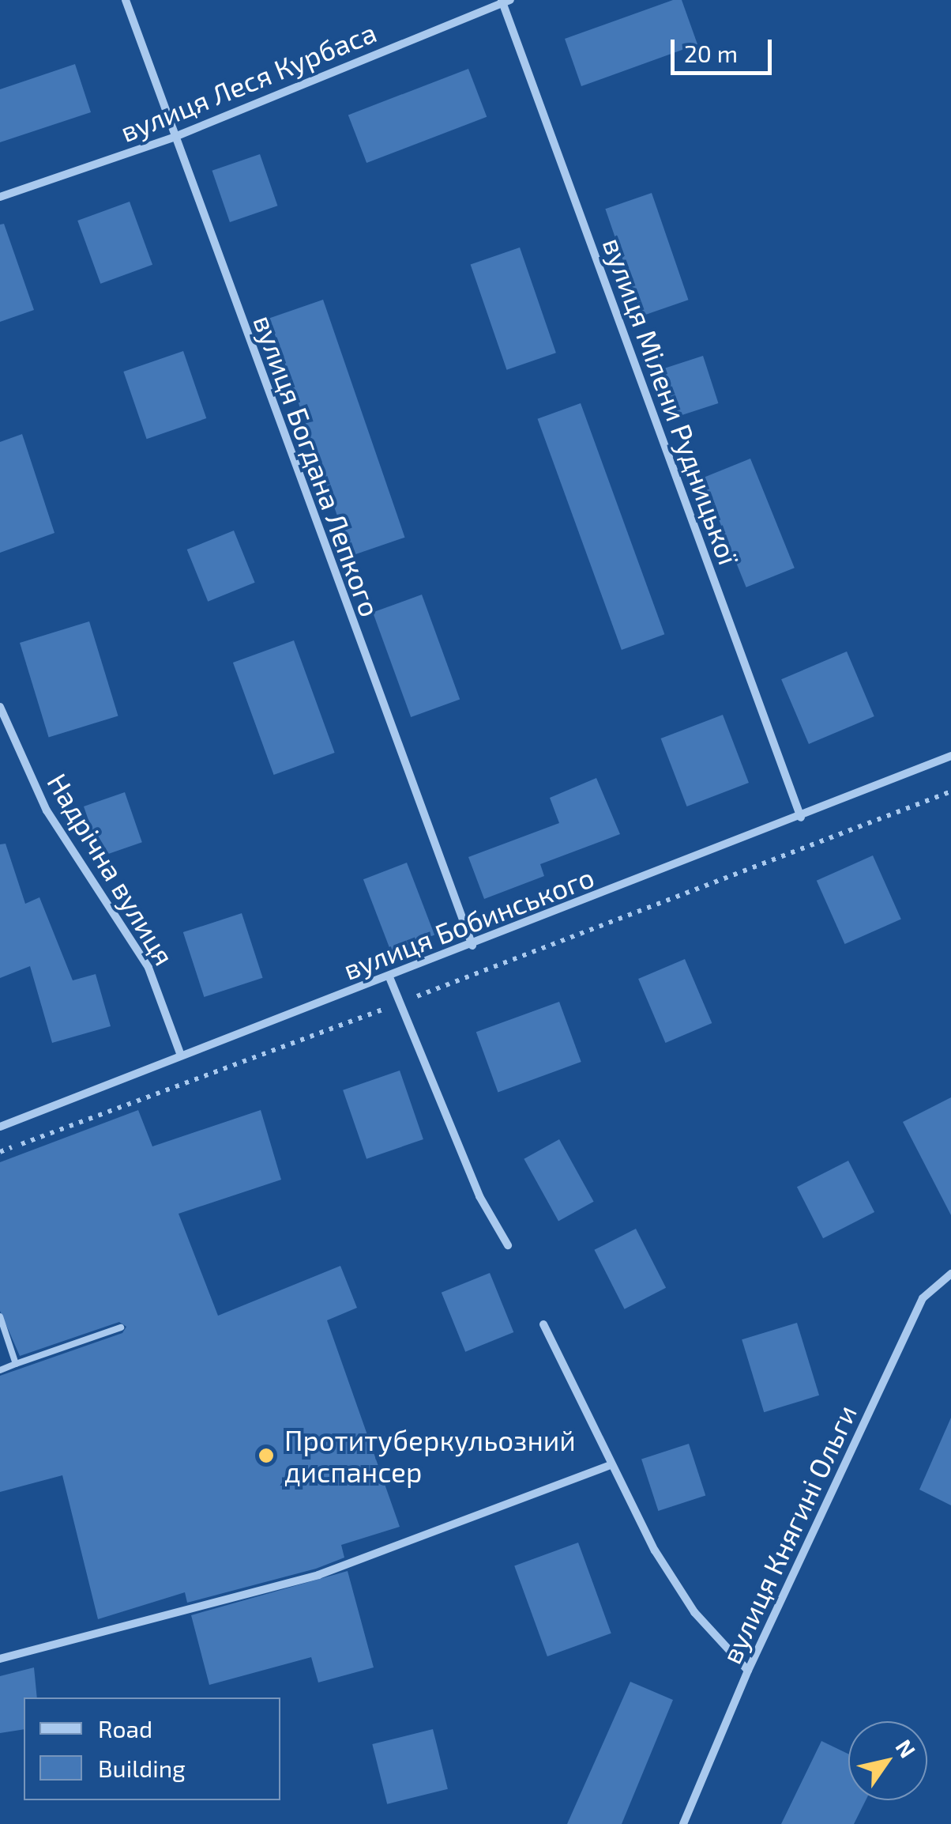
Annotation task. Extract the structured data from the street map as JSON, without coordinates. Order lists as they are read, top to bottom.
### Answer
{
  "streets": {
    "street": [
      "вулиця Леся Курбаса",
      "вулиця Мілени Рудницької",
      "вулиця Богдана Лепкого",
      "Надрічна вулиця",
      "вулиця Бобинського",
      "вулиця Княгині Ольги"
    ]
  },
  "crossings": [
    ["вулиця Леся Курбаса", "вулиця Мілени Рудницької"],
    ["вулиця Леся Курбаса", "вулиця Богдана Лепкого"],
    ["вулиця Мілени Рудницької", "вулиця Бобинського"],
    ["вулиця Богдана Лепкого", "вулиця Бобинського"],
    ["Надрічна вулиця", "вулиця Бобинського"]
  ],
  "places": ["Протитуберкульозний диспансер"],
  "legend": ["Road", "Building"],
  "scale_bar": "20 m",
  "north": "top right"
}
